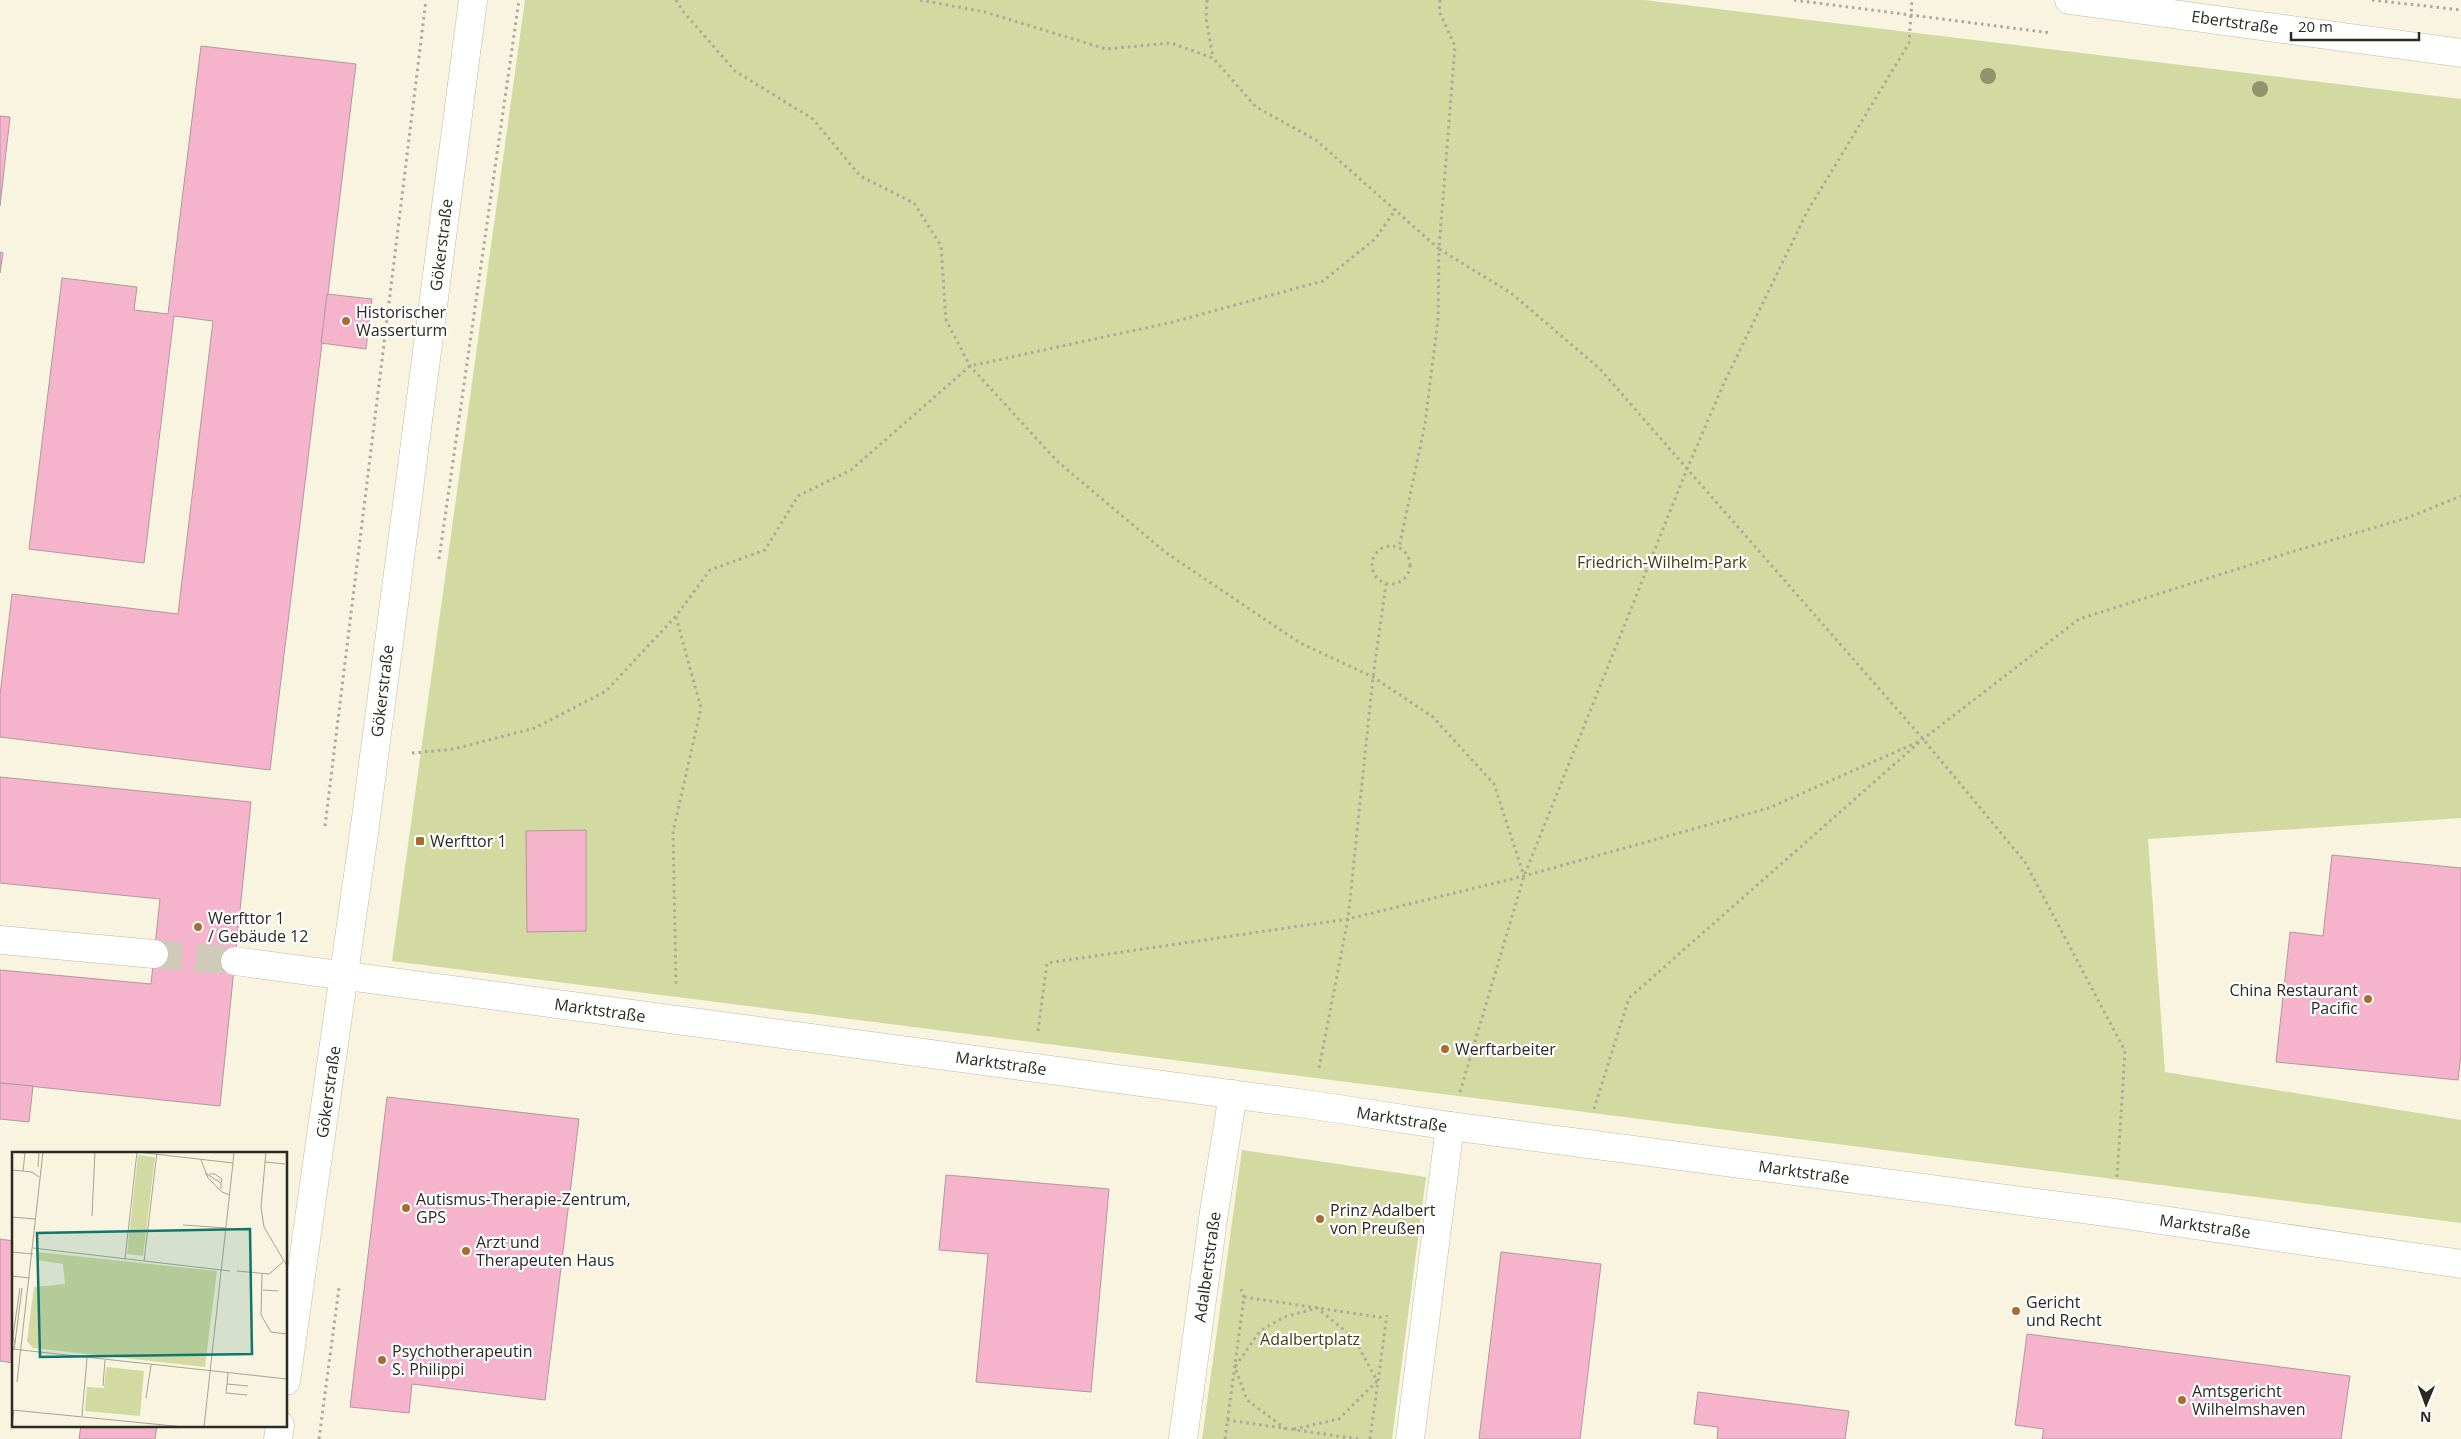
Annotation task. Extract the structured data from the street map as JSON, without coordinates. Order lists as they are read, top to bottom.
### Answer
{
  "streets": {
    "street": [
      "Ebertstraße",
      "Gökerstraße",
      "Marktstraße",
      "Adalbertstraße"
    ]
  },
  "crossings": [
    ["Gökerstraße", "Marktstraße"],
    ["Marktstraße", "Adalbertstraße"]
  ],
  "parks": ["Friedrich-Wilhelm-Park", "Adalbertplatz"],
  "places": {
    "other": [
      "Historischer Wasserturm",
      "Werfttor 1 / Gebäude 12",
      "China Restaurant Pacific",
      "Werftarbeiter",
      "Autismus-Therapie-Zentrum, GPS",
      "Prinz Adalbert von Preußen",
      "Arzt und Therapeuten Haus",
      "Gericht und Recht",
      "Psychotherapeutin S. Philippi",
      "Amtsgericht Wilhelmshaven"
    ],
    "transit": ["Werfttor 1"]
  },
  "scale_bar": "20 m",
  "north": "bottom"
}
